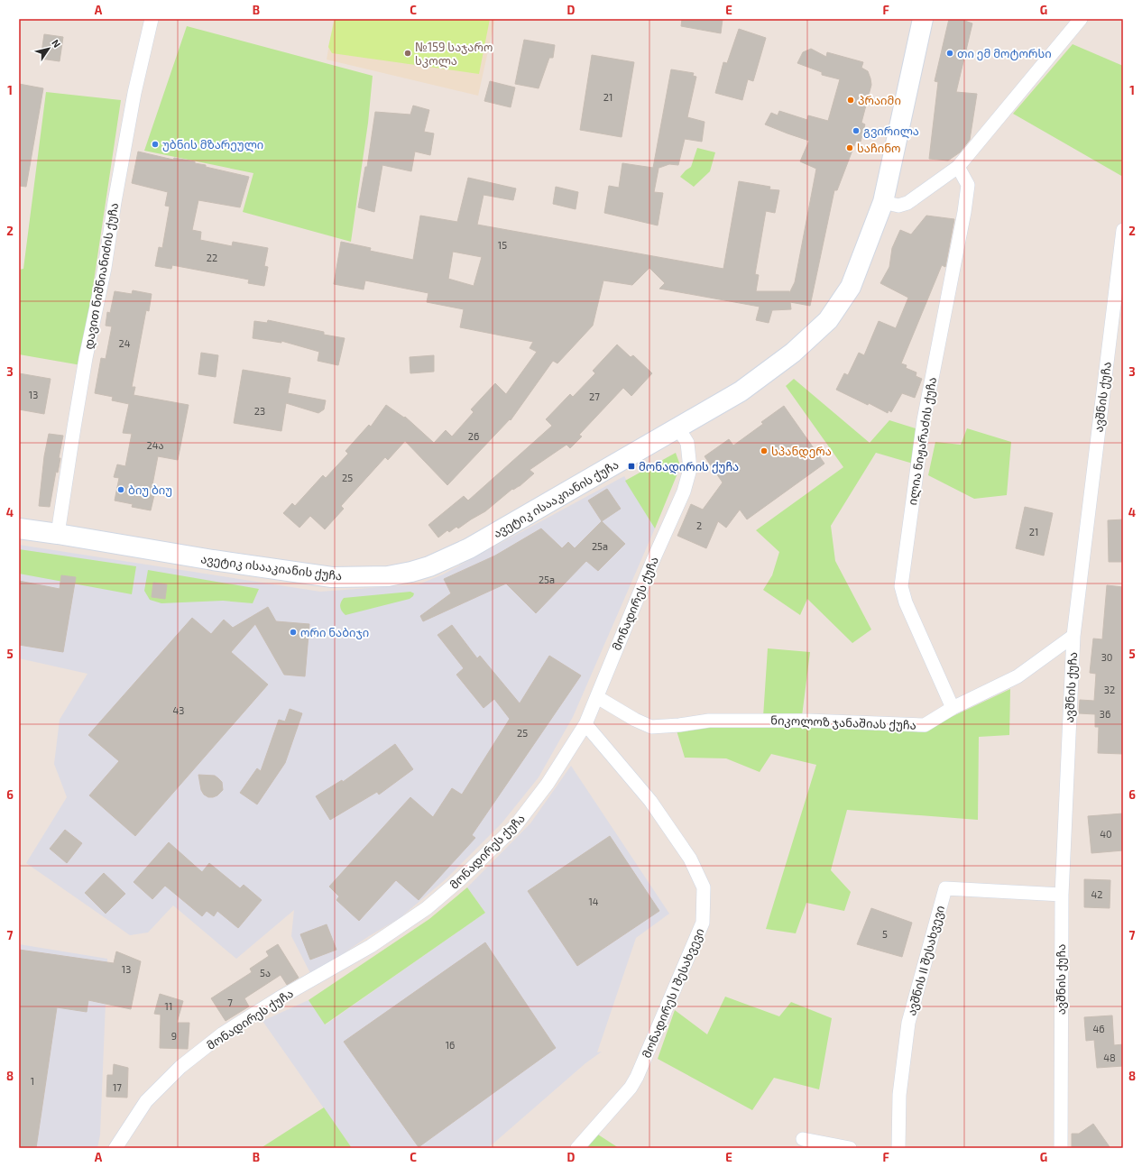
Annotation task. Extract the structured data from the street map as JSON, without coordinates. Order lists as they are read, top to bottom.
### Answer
{
  "streets": {
    "main road": ["ავეტიკ ისააკიანის ქუჩა"],
    "street": [
      "დავით ნიშნიანიძის ქუჩა",
      "ავშნის ქუჩა",
      "ილია ნიჟარაძის ქუჩა",
      "მონადირეს ქუჩა",
      "ნიკოლოზ ჯანაშიას ქუჩა",
      "ავშნის II შესახვევი",
      "მონადირეს I შესახვევი"
    ]
  },
  "crossings": [
    ["დავით ნიშნიანიძის ქუჩა", "ავეტიკ ისააკიანის ქუჩა"],
    ["ავშნის ქუჩა", "ნიკოლოზ ჯანაშიას ქუჩა"],
    ["ავშნის ქუჩა", "ავშნის II შესახვევი"],
    ["ილია ნიჟარაძის ქუჩა", "ნიკოლოზ ჯანაშიას ქუჩა"],
    ["ავეტიკ ისააკიანის ქუჩა", "მონადირეს ქუჩა"],
    ["მონადირეს ქუჩა", "ნიკოლოზ ჯანაშიას ქუჩა"],
    ["მონადირეს ქუჩა", "მონადირეს I შესახვევი"]
  ],
  "places": {
    "other": [
      "№159 საჯარო სკოლა",
      "თი ემ მოტორსი",
      "პრაიმი",
      "გვირილა",
      "უბნის მზარეული",
      "საჩინო",
      "სპანდერა",
      "ბიუ ბიუ",
      "ორი ნაბიჯი"
    ],
    "transit": ["მონადირის ქუჩა"]
  },
  "house_numbers": [
    "21",
    "15",
    "22",
    "24",
    "13",
    "27",
    "23",
    "26",
    "24ა",
    "25",
    "2",
    "21",
    "25a",
    "25a",
    "30",
    "32",
    "43",
    "36",
    "25",
    "40",
    "42",
    "14",
    "5",
    "13",
    "5ა",
    "7",
    "11",
    "46",
    "9",
    "16",
    "48",
    "1",
    "17"
  ],
  "north": "top right",
  "grid": {
    "columns": [
      "A",
      "B",
      "C",
      "D",
      "E",
      "F",
      "G"
    ],
    "rows": [
      "1",
      "2",
      "3",
      "4",
      "5",
      "6",
      "7",
      "8"
    ]
  }
}
